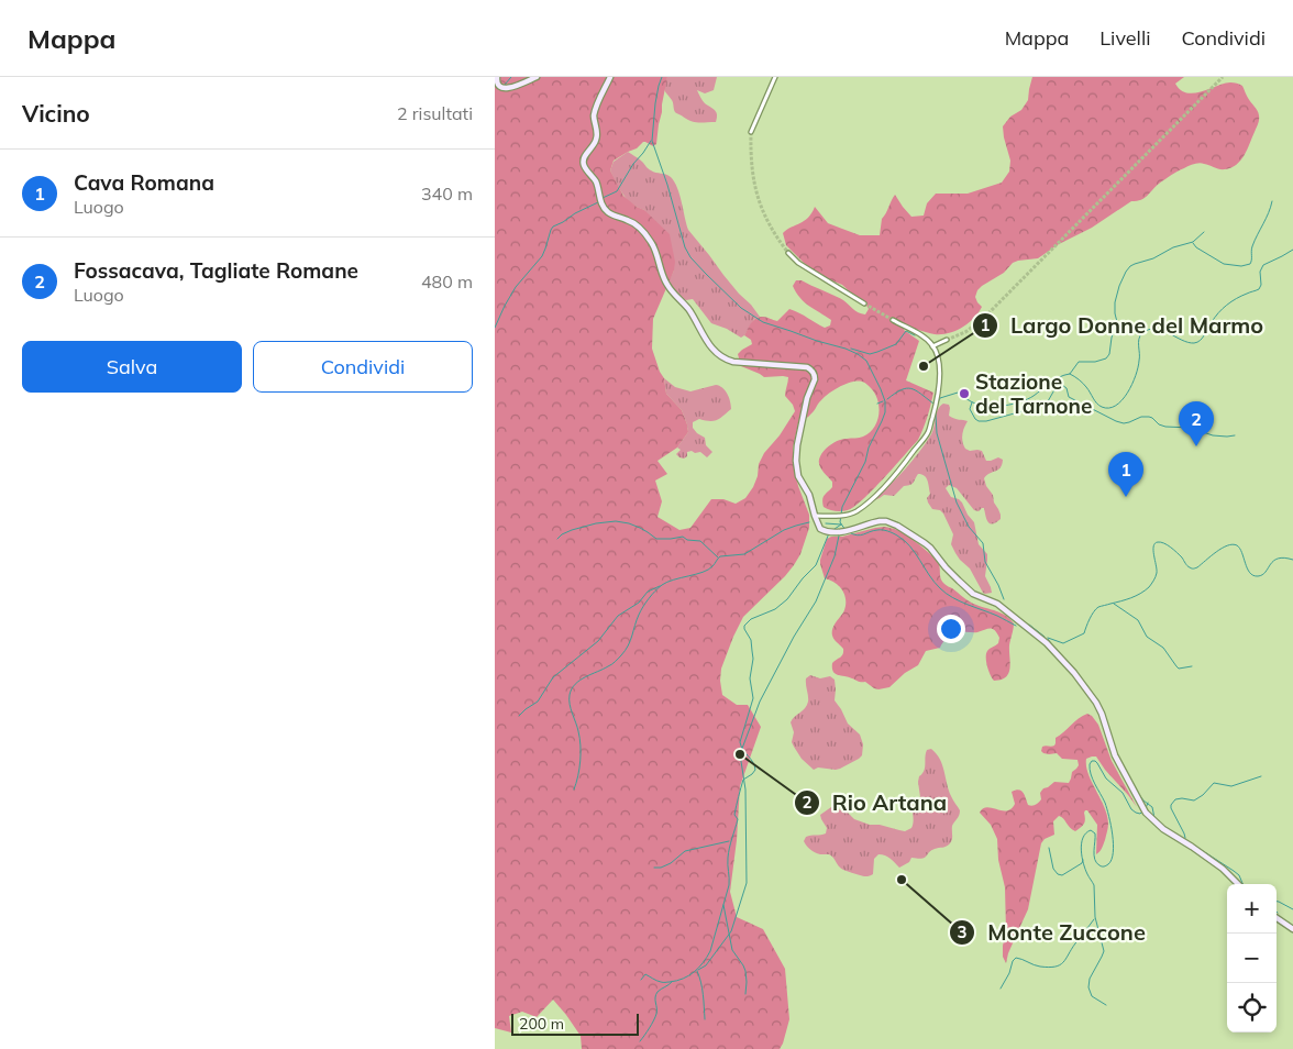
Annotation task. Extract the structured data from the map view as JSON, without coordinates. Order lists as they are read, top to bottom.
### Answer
{
  "places": [
    "Largo Donne del Marmo",
    "Stazione del Tarnone",
    "Rio Artana",
    "Monte Zuccone"
  ],
  "scale_bar": "200 m",
  "page": {
    "header": "Mappa",
    "nav": ["Mappa", "Livelli", "Condividi"],
    "heading": ["Vicino", "2 risultati"],
    "list": [
      {
        "mark": "1",
        "name": "Cava Romana",
        "note": "Luogo",
        "value": "340 m"
      },
      {
        "mark": "2",
        "name": "Fossacava, Tagliate Romane",
        "note": "Luogo",
        "value": "480 m"
      }
    ],
    "buttons": ["Salva", "Condividi"],
    "pins": ["2", "1"],
    "map_buttons": ["+", "−"],
    "scale": "200 m"
  }
}
